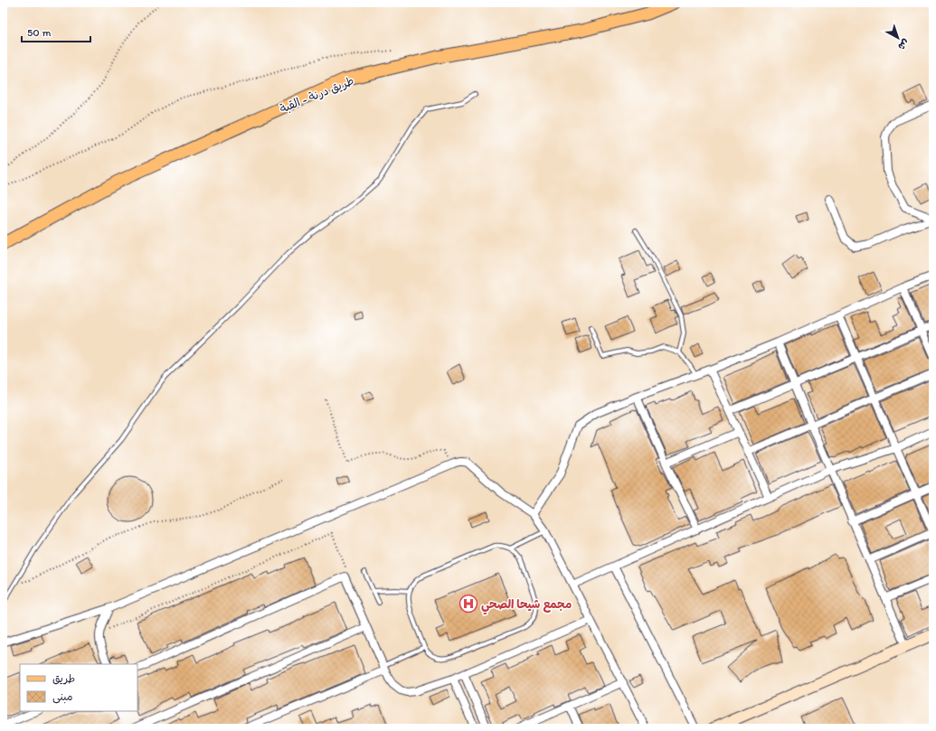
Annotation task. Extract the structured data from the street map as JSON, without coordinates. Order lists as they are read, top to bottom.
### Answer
{
  "streets": {
    "main road": ["طريق درنة - القبة"]
  },
  "places": {
    "hospital": ["مجمع شيحا الصحي"]
  },
  "legend": ["طريق", "مبنى"],
  "scale_bar": "50 m",
  "north": "bottom right"
}
